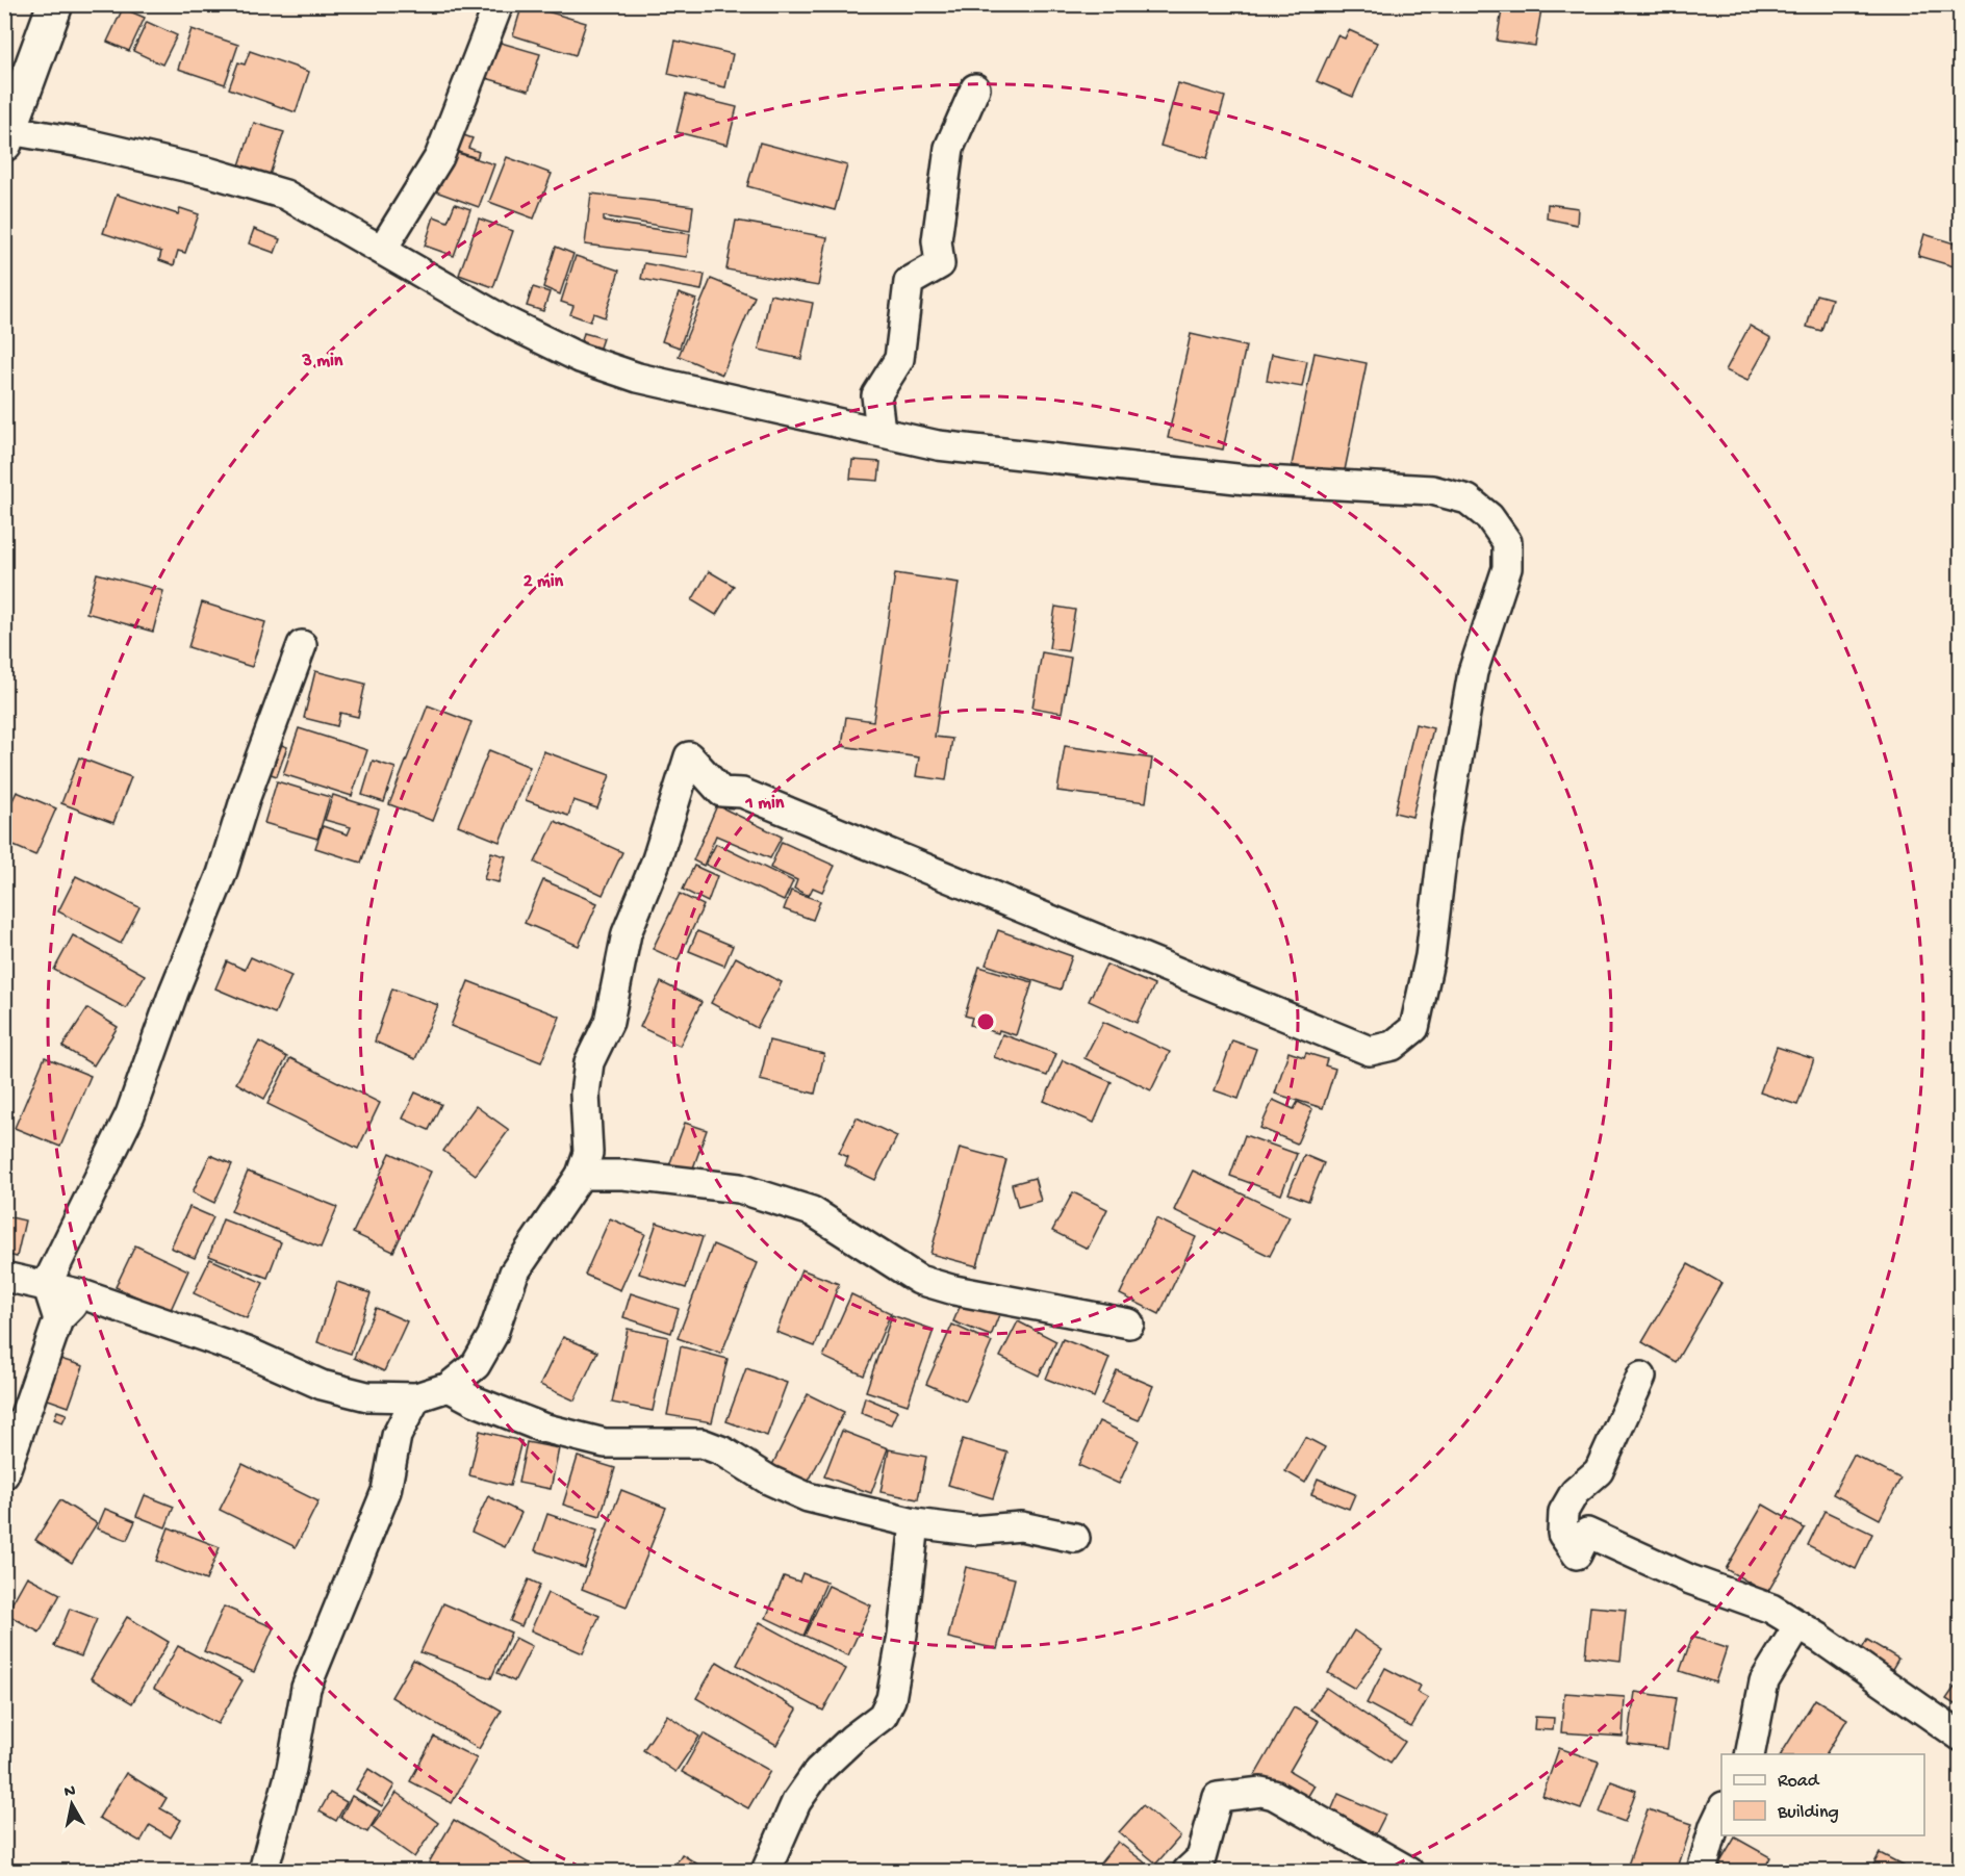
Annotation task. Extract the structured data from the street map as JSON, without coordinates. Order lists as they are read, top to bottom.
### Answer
{
  "legend": ["Road", "Building"],
  "north": "top",
  "rings": ["3 min", "2 min", "1 min"]
}
